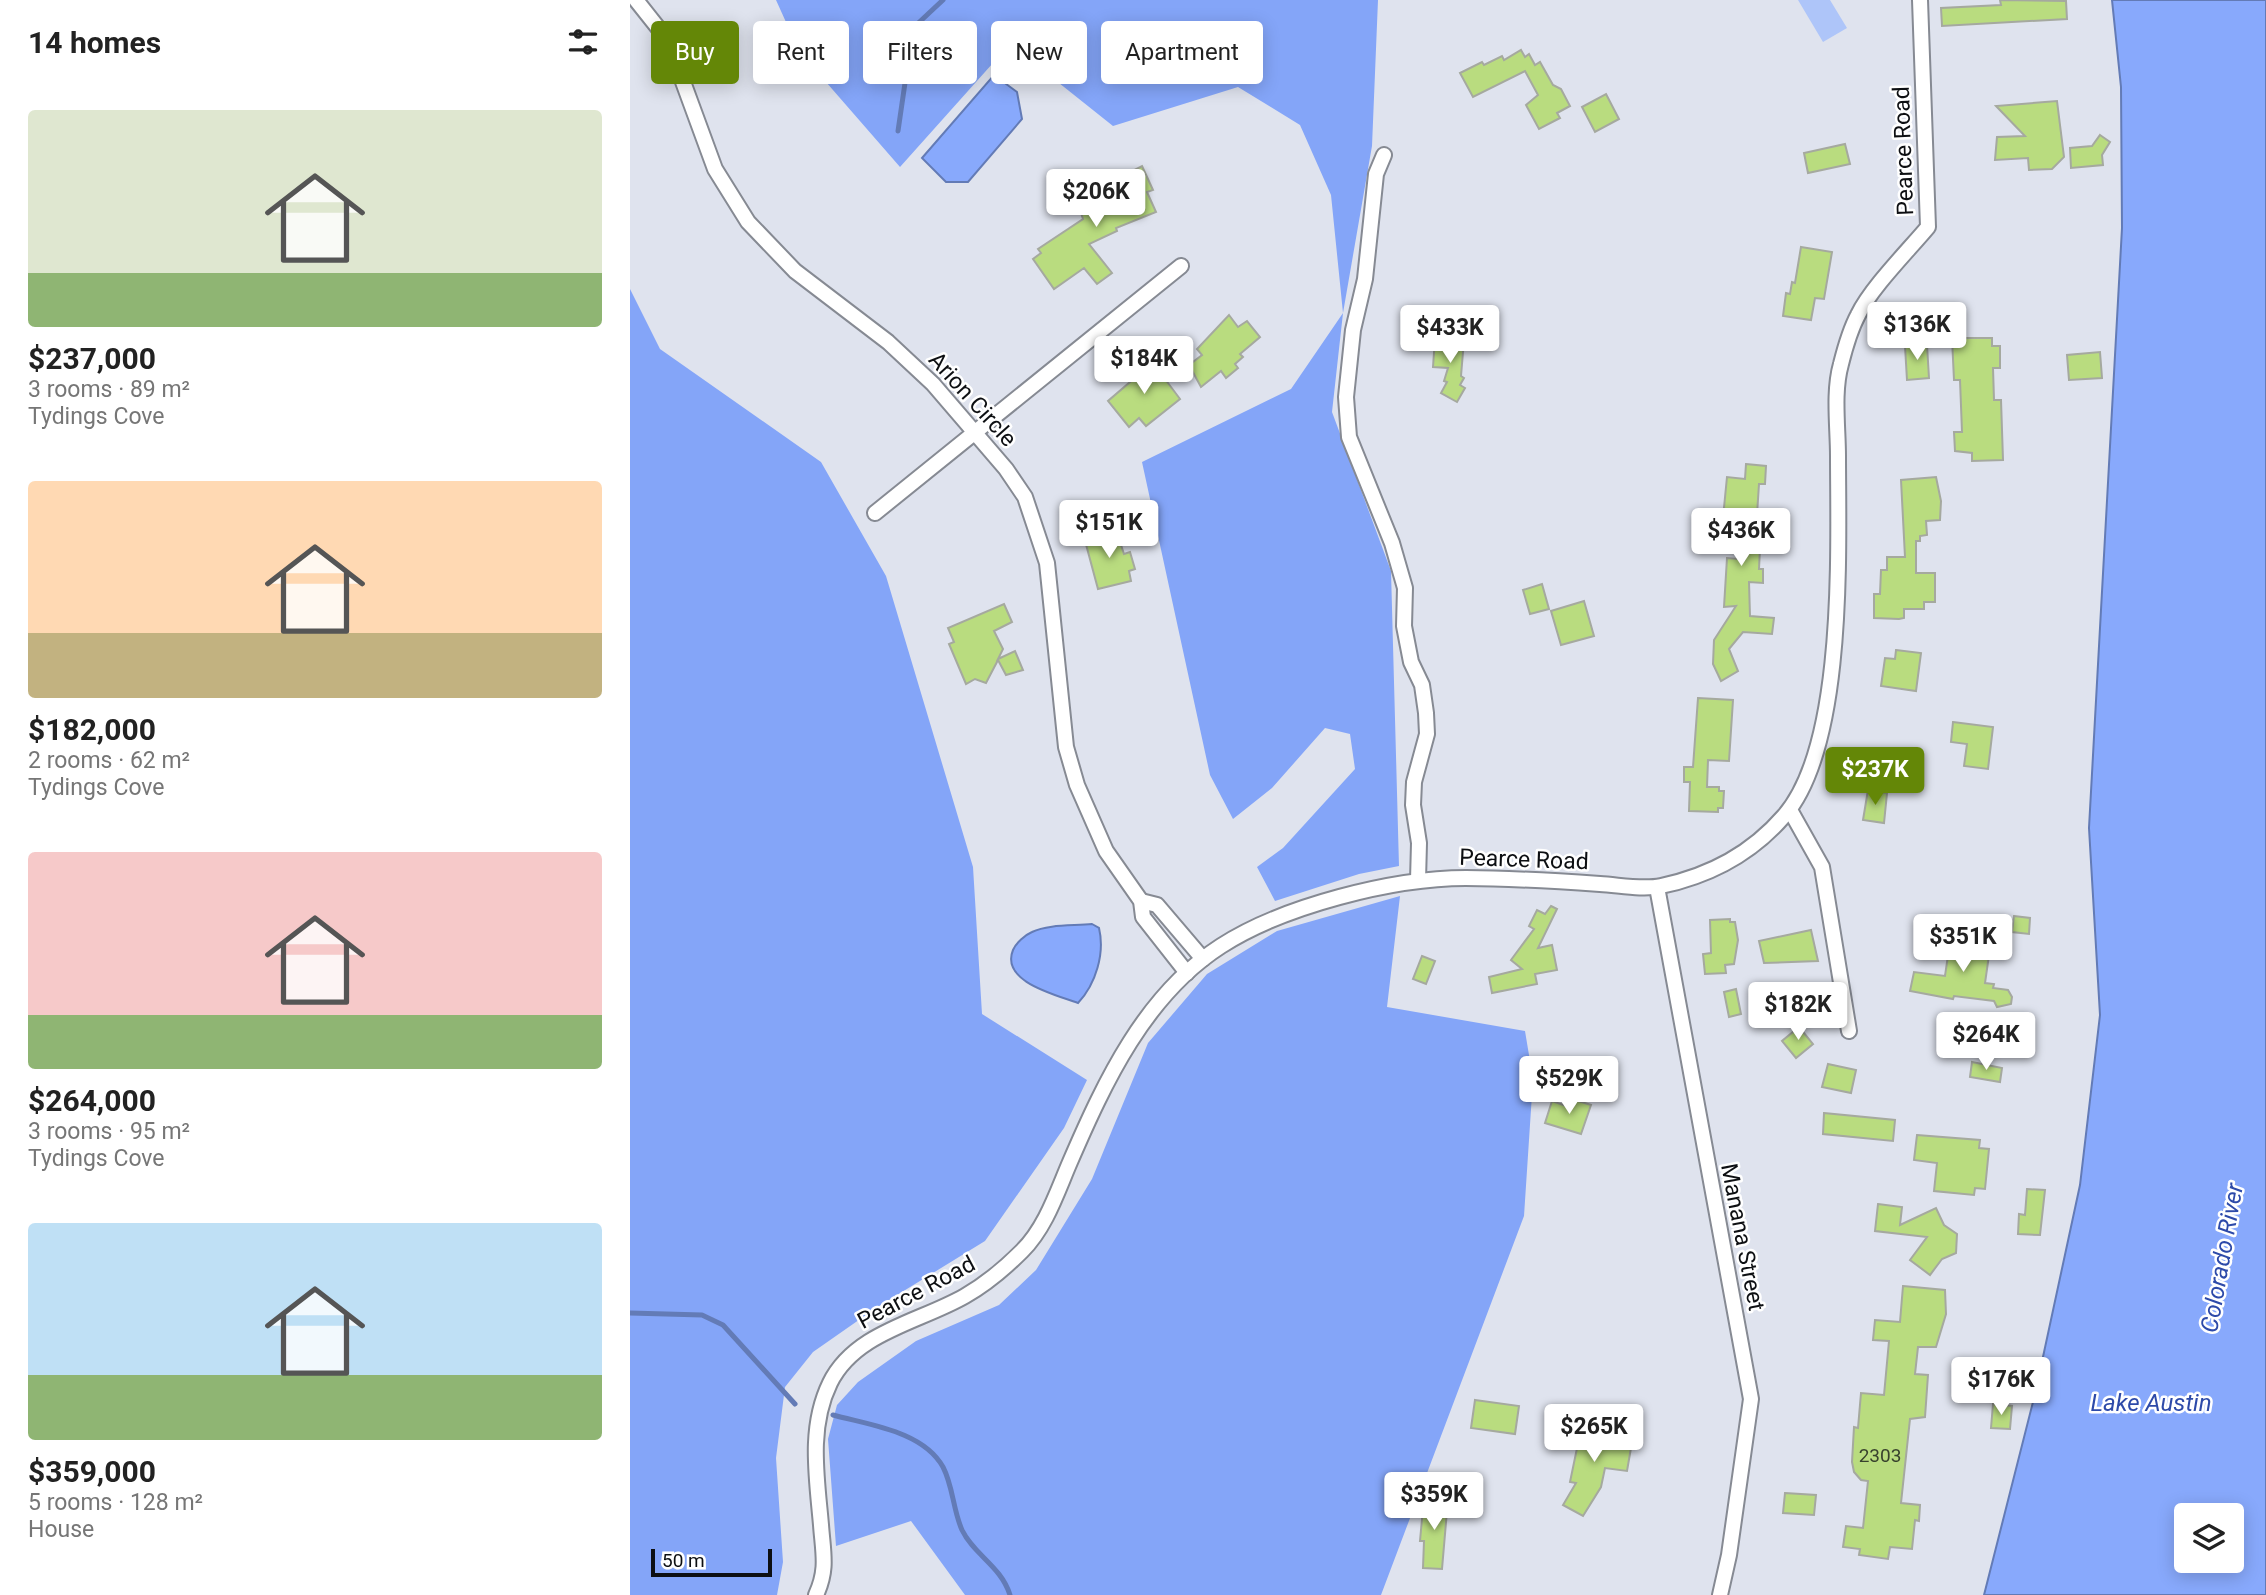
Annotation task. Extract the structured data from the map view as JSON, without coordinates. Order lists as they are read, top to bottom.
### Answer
{
  "streets": {
    "street": ["Pearce Road", "Arion Circle", "Manana Street"]
  },
  "crossings": [
    ["Pearce Road", "Arion Circle"],
    ["Pearce Road", "Manana Street"]
  ],
  "water": ["Colorado River", "Lake Austin"],
  "house_numbers": ["2303"],
  "scale_bar": "50 m",
  "page": {
    "heading": "14 homes",
    "chip": [
      "Buy",
      "Rent",
      "Filters",
      "New",
      "Apartment"
    ],
    "list": [
      {
        "name": "$237,000",
        "note": "3 rooms · 89 m² · Tydings Cove"
      },
      {
        "name": "$182,000",
        "note": "2 rooms · 62 m² · Tydings Cove"
      },
      {
        "name": "$264,000",
        "note": "3 rooms · 95 m² · Tydings Cove"
      },
      {
        "name": "$359,000",
        "note": "5 rooms · 128 m² · House"
      }
    ],
    "price": [
      "$206K",
      "$136K",
      "$433K",
      "$184K",
      "$151K",
      "$436K",
      "$237K",
      "$351K",
      "$182K",
      "$264K",
      "$529K",
      "$176K",
      "$265K",
      "$359K"
    ],
    "scale": "50 m"
  }
}
